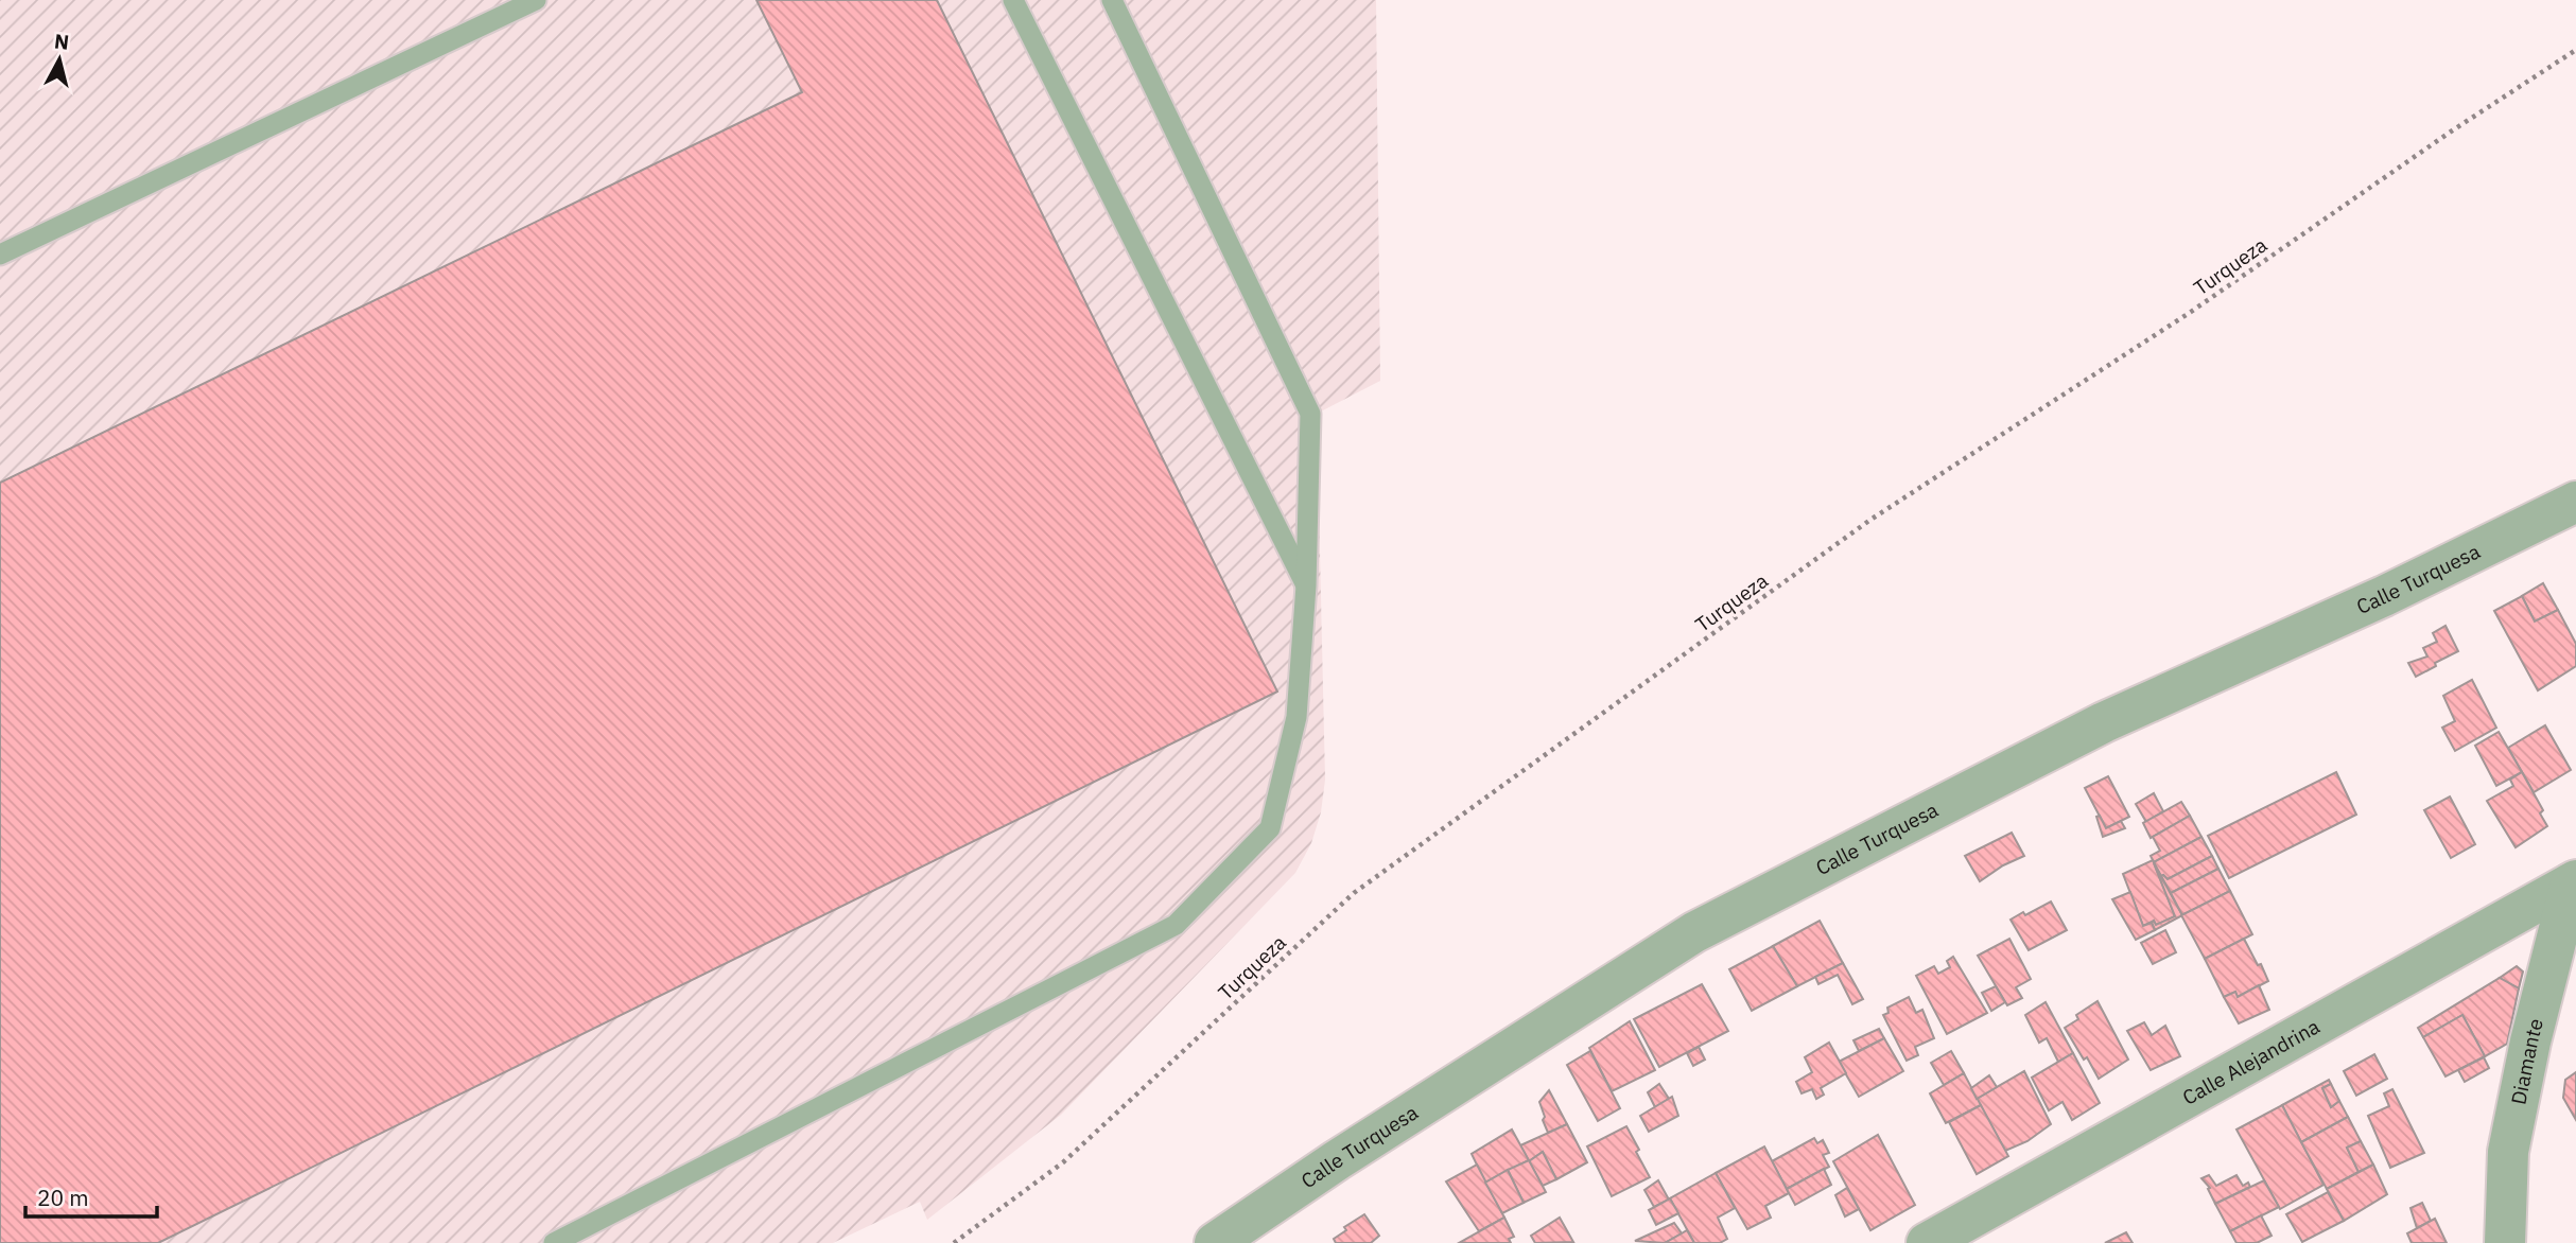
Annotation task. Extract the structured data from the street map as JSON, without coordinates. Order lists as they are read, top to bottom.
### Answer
{
  "streets": {
    "street": ["Calle Turquesa", "Calle Alejandrina", "Diamante"],
    "path": ["Turqueza"]
  },
  "crossings": [
    ["Calle Alejandrina", "Diamante"]
  ],
  "scale_bar": "20 m",
  "north": "top"
}
